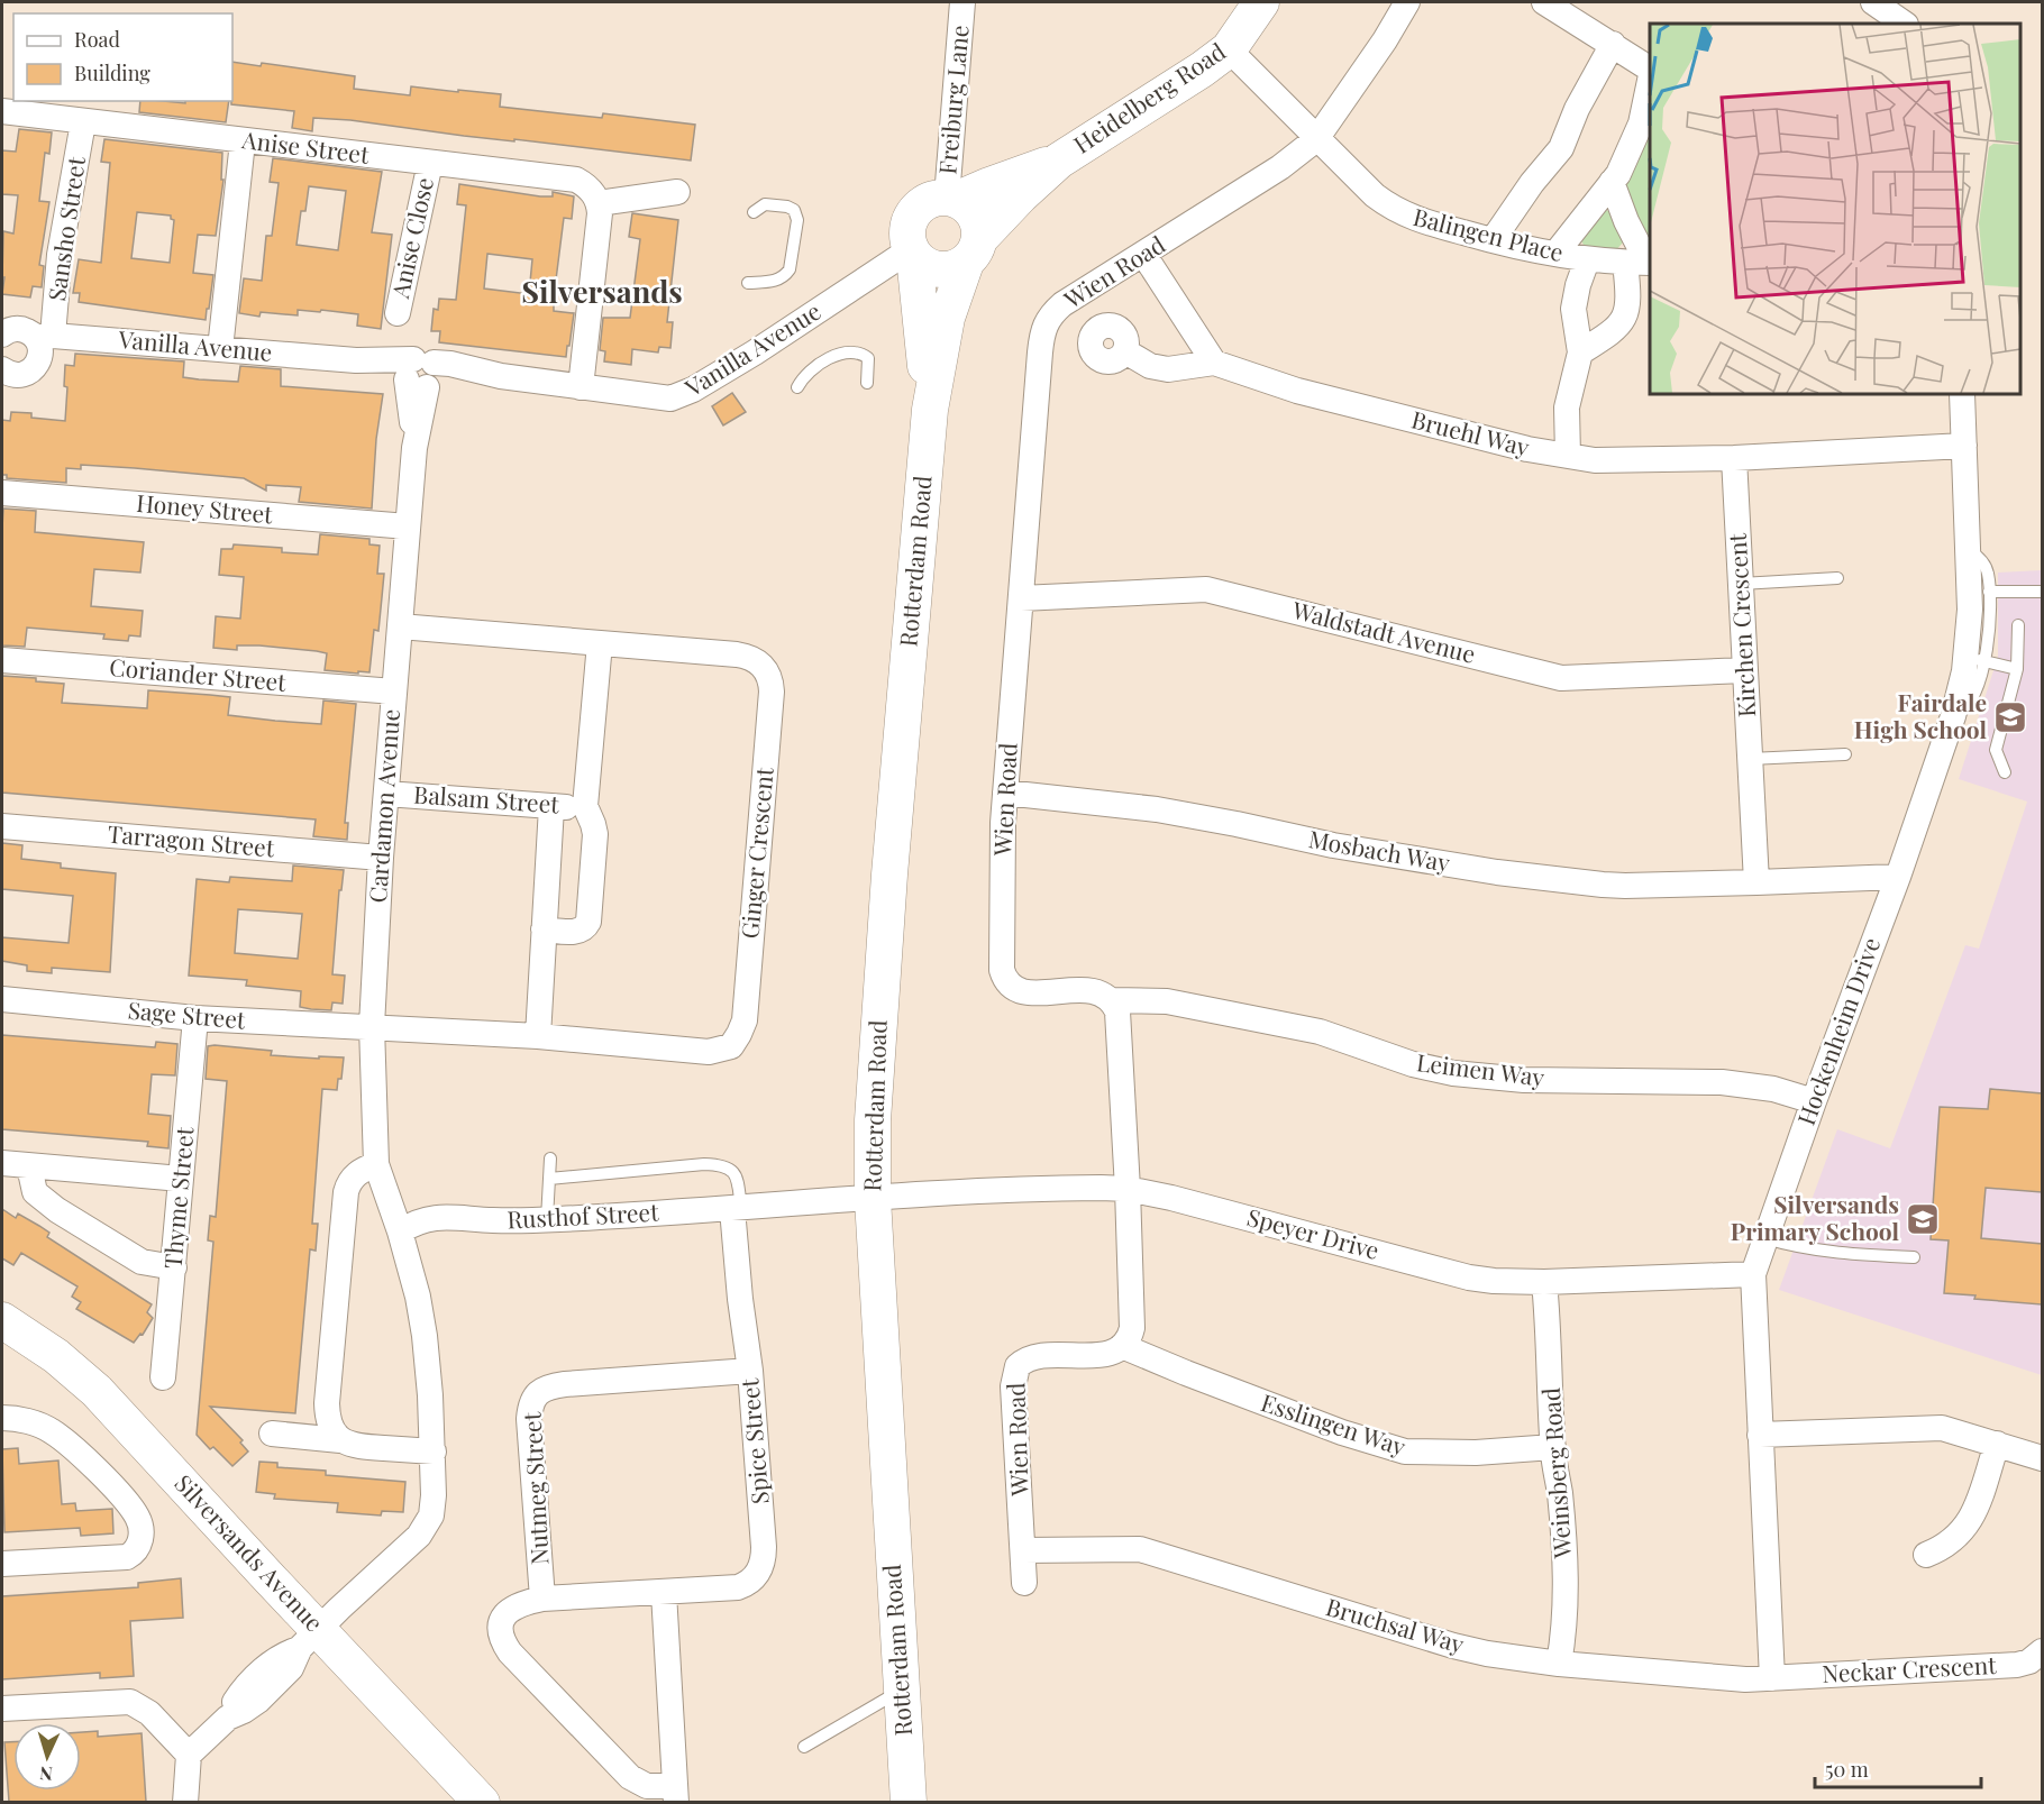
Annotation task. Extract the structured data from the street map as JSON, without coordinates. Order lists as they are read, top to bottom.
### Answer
{
  "streets": {
    "street": [
      "Heidelberg Road",
      "Freiburg Lane",
      "Anise Street",
      "Sansho Street",
      "Balingen Place",
      "Anise Close",
      "Wien Road",
      "Vanilla Avenue",
      "Bruehl Way",
      "Honey Street",
      "Rotterdam Road",
      "Kirchen Crescent",
      "Waldstadt Avenue",
      "Coriander Street",
      "Balsam Street",
      "Cardamon Avenue",
      "Tarragon Street",
      "Mosbach Way",
      "Ginger Crescent",
      "Sage Street",
      "Hockenheim Drive",
      "Leimen Way",
      "Thyme Street",
      "Rusthof Street",
      "Speyer Drive",
      "Esslingen Way",
      "Spice Street",
      "Weinsberg Road",
      "Nutmeg Street",
      "Silversands Avenue",
      "Bruchsal Way",
      "Neckar Crescent"
    ]
  },
  "crossings": [
    ["Heidelberg Road", "Freiburg Lane"],
    ["Heidelberg Road", "Balingen Place"],
    ["Heidelberg Road", "Vanilla Avenue"],
    ["Heidelberg Road", "Rotterdam Road"],
    ["Freiburg Lane", "Vanilla Avenue"],
    ["Freiburg Lane", "Rotterdam Road"],
    ["Anise Street", "Sansho Street"],
    ["Anise Street", "Anise Close"],
    ["Sansho Street", "Vanilla Avenue"],
    ["Balingen Place", "Wien Road"],
    ["Wien Road", "Waldstadt Avenue"],
    ["Wien Road", "Mosbach Way"],
    ["Wien Road", "Leimen Way"],
    ["Wien Road", "Esslingen Way"],
    ["Wien Road", "Bruchsal Way"],
    ["Vanilla Avenue", "Rotterdam Road"],
    ["Vanilla Avenue", "Cardamon Avenue"],
    ["Bruehl Way", "Kirchen Crescent"],
    ["Honey Street", "Cardamon Avenue"],
    ["Rotterdam Road", "Speyer Drive"],
    ["Kirchen Crescent", "Waldstadt Avenue"],
    ["Kirchen Crescent", "Mosbach Way"],
    ["Coriander Street", "Cardamon Avenue"],
    ["Balsam Street", "Cardamon Avenue"],
    ["Cardamon Avenue", "Tarragon Street"],
    ["Cardamon Avenue", "Ginger Crescent"],
    ["Cardamon Avenue", "Sage Street"],
    ["Cardamon Avenue", "Rusthof Street"],
    ["Cardamon Avenue", "Silversands Avenue"],
    ["Ginger Crescent", "Sage Street"],
    ["Sage Street", "Thyme Street"],
    ["Hockenheim Drive", "Leimen Way"],
    ["Hockenheim Drive", "Speyer Drive"],
    ["Hockenheim Drive", "Bruchsal Way"],
    ["Hockenheim Drive", "Neckar Crescent"],
    ["Rusthof Street", "Speyer Drive"],
    ["Rusthof Street", "Spice Street"],
    ["Speyer Drive", "Weinsberg Road"],
    ["Esslingen Way", "Weinsberg Road"],
    ["Spice Street", "Nutmeg Street"],
    ["Weinsberg Road", "Bruchsal Way"],
    ["Bruchsal Way", "Neckar Crescent"]
  ],
  "districts": ["Silversands"],
  "places": {
    "school or university": ["Fairdale High School", "Silversands Primary School"]
  },
  "legend": ["Road", "Building"],
  "scale_bar": "50 m",
  "north": "bottom"
}
